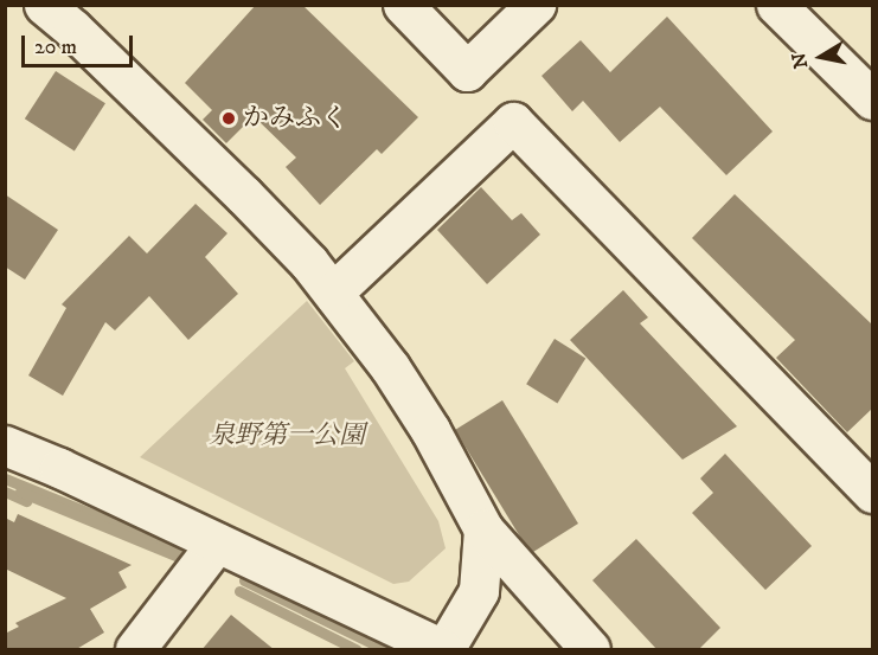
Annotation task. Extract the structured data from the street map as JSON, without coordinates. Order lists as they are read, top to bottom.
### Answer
{
  "parks": ["泉野第一公園"],
  "places": ["かみふく"],
  "scale_bar": "20 m",
  "north": "left"
}
